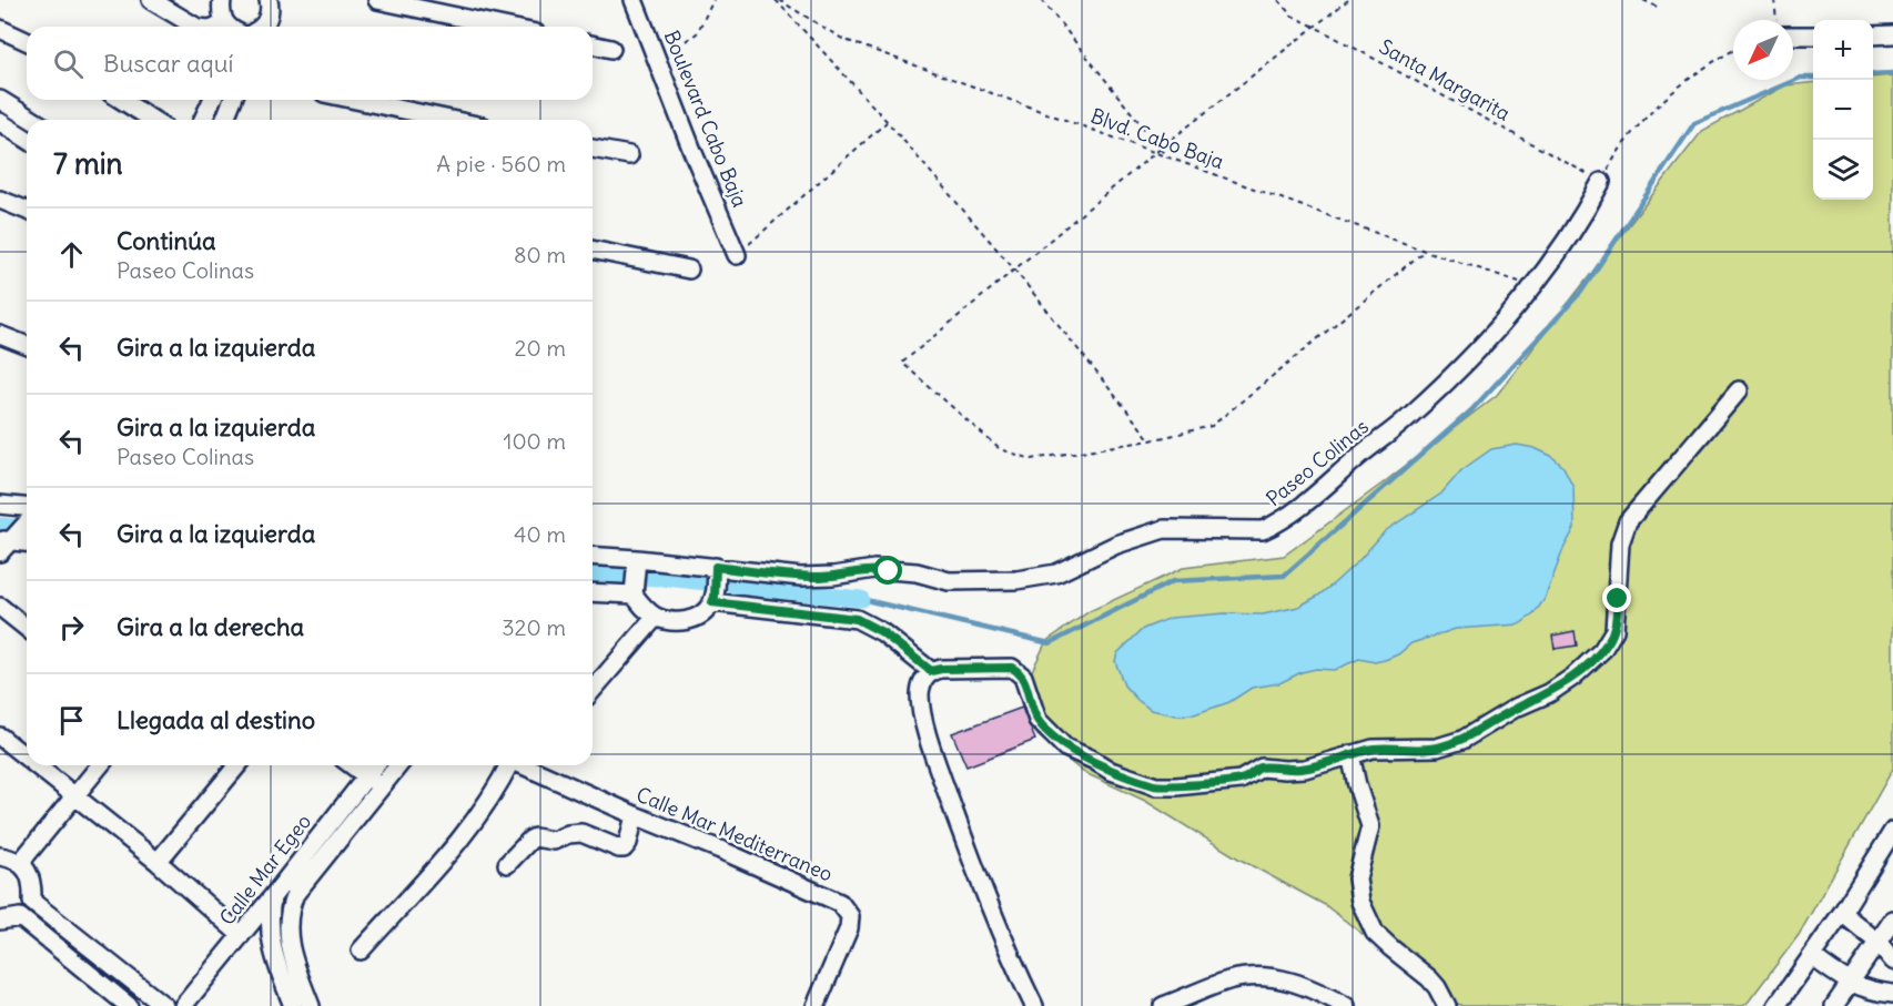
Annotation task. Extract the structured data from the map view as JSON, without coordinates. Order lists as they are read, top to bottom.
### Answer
{
  "streets": {
    "street": [
      "Boulevard Cabo Baja",
      "Paseo Colinas",
      "Calle Mar Mediterraneo",
      "Calle Mar Egeo"
    ],
    "path": ["Santa Margarita", "Blvd. Cabo Baja"]
  },
  "crossings": [
    ["Santa Margarita", "Paseo Colinas"],
    ["Blvd. Cabo Baja", "Paseo Colinas"]
  ],
  "north": "bottom left",
  "page": {
    "map_buttons": ["+", "−"],
    "search": "Buscar aquí",
    "heading": ["7 min", "A pie · 560 m"],
    "list": [
      ["Continúa", "Paseo Colinas", "80 m"],
      ["Gira a la izquierda", "20 m"],
      ["Gira a la izquierda", "Paseo Colinas", "100 m"],
      ["Gira a la izquierda", "40 m"],
      ["Gira a la derecha", "320 m"],
      "Llegada al destino"
    ]
  }
}
